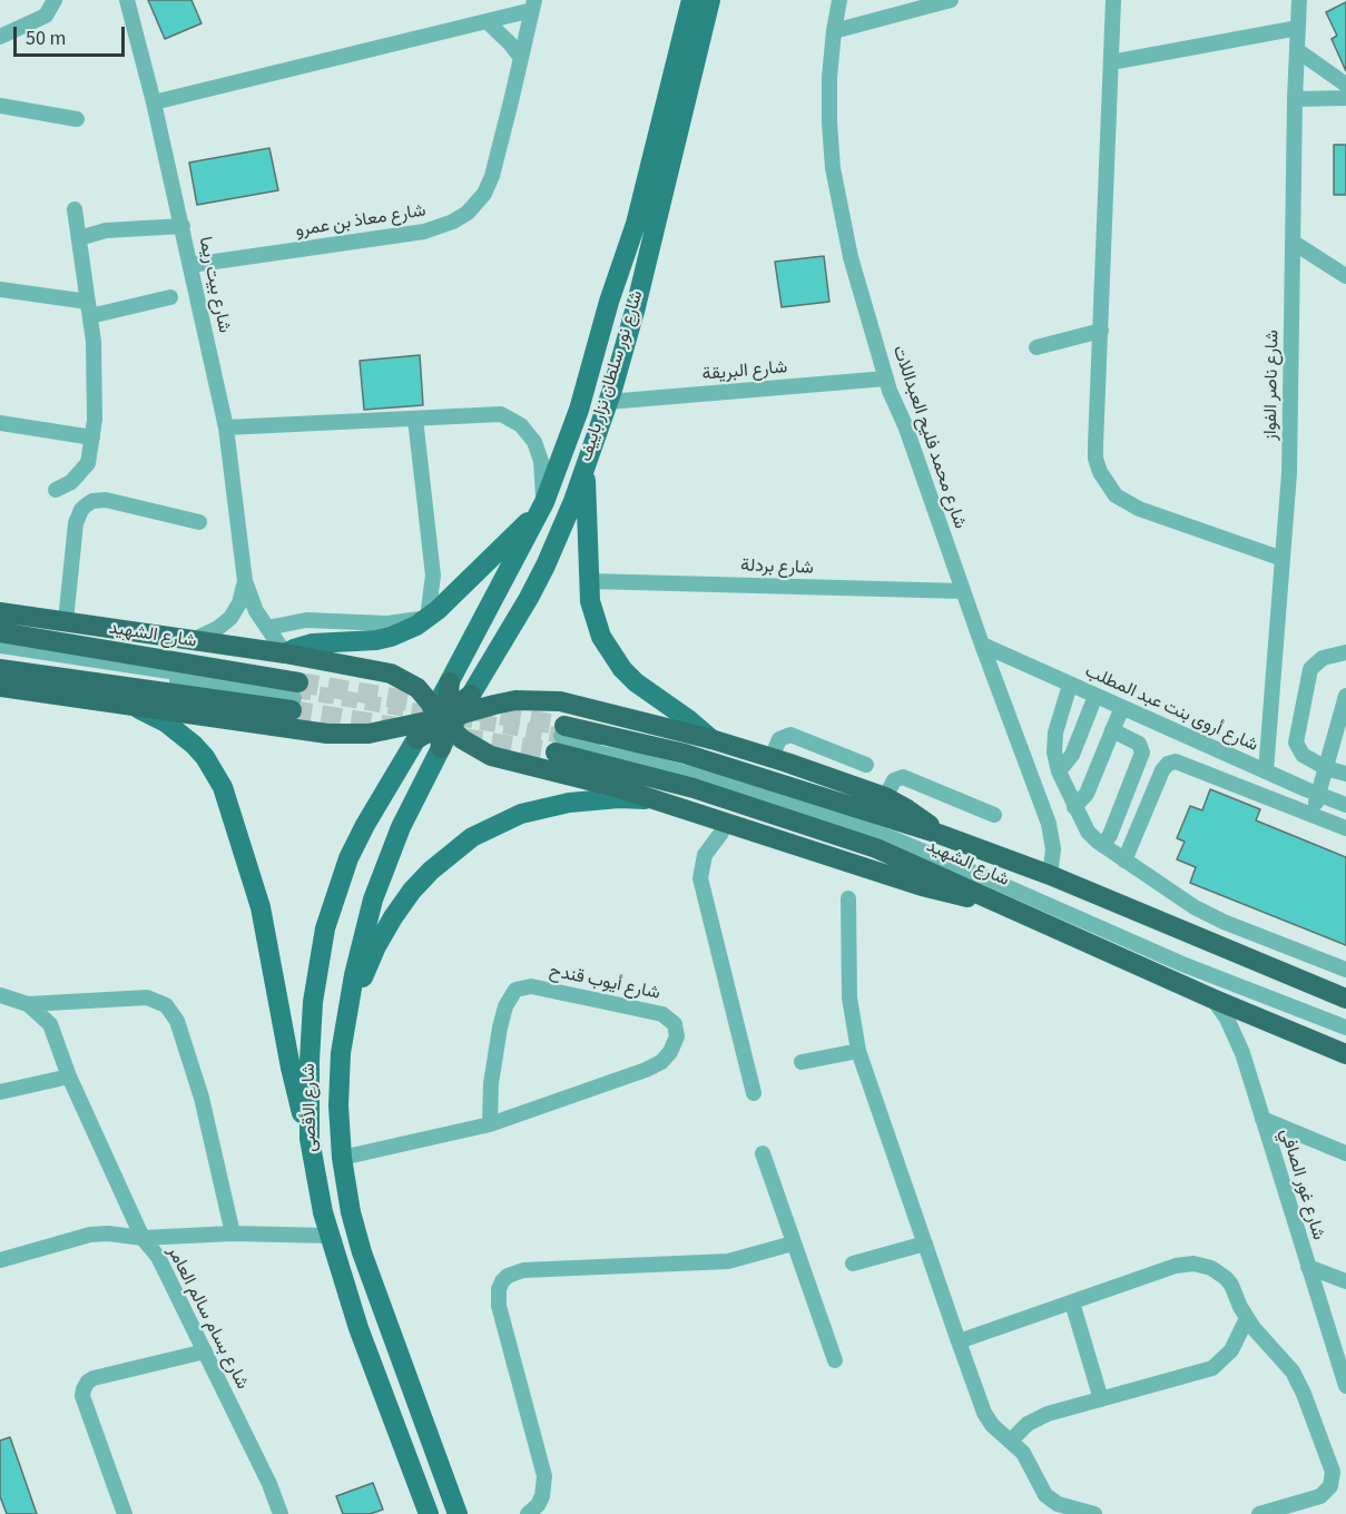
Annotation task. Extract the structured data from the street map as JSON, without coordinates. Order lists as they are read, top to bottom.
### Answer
{
  "streets": {
    "highway": ["شارع الشهيد"],
    "main road": ["شارع نور سلطان نزار باييف", "شارع الأقصى"],
    "street": [
      "شارع معاذ بن عمرو",
      "شارع بيت ريما",
      "شارع البريقة",
      "شارع ناصر الفواز",
      "شارع محمد فليح العبداللات",
      "شارع بردلة",
      "شارع أروى بنت عبد المطلب",
      "شارع أيوب قندح",
      "شارع غور الصافي",
      "شارع بسام سالم العامر"
    ]
  },
  "crossings": [
    ["شارع معاذ بن عمرو", "شارع بيت ريما"],
    ["شارع البريقة", "شارع نور سلطان نزار باييف"],
    ["شارع البريقة", "شارع محمد فليح العبداللات"],
    ["شارع نور سلطان نزار باييف", "شارع الأقصى"],
    ["شارع ناصر الفواز", "شارع أروى بنت عبد المطلب"],
    ["شارع محمد فليح العبداللات", "شارع بردلة"],
    ["شارع محمد فليح العبداللات", "شارع الشهيد"],
    ["شارع محمد فليح العبداللات", "شارع أروى بنت عبد المطلب"],
    ["شارع الشهيد", "شارع غور الصافي"],
    ["شارع أيوب قندح", "شارع الأقصى"]
  ],
  "scale_bar": "50 m"
}
